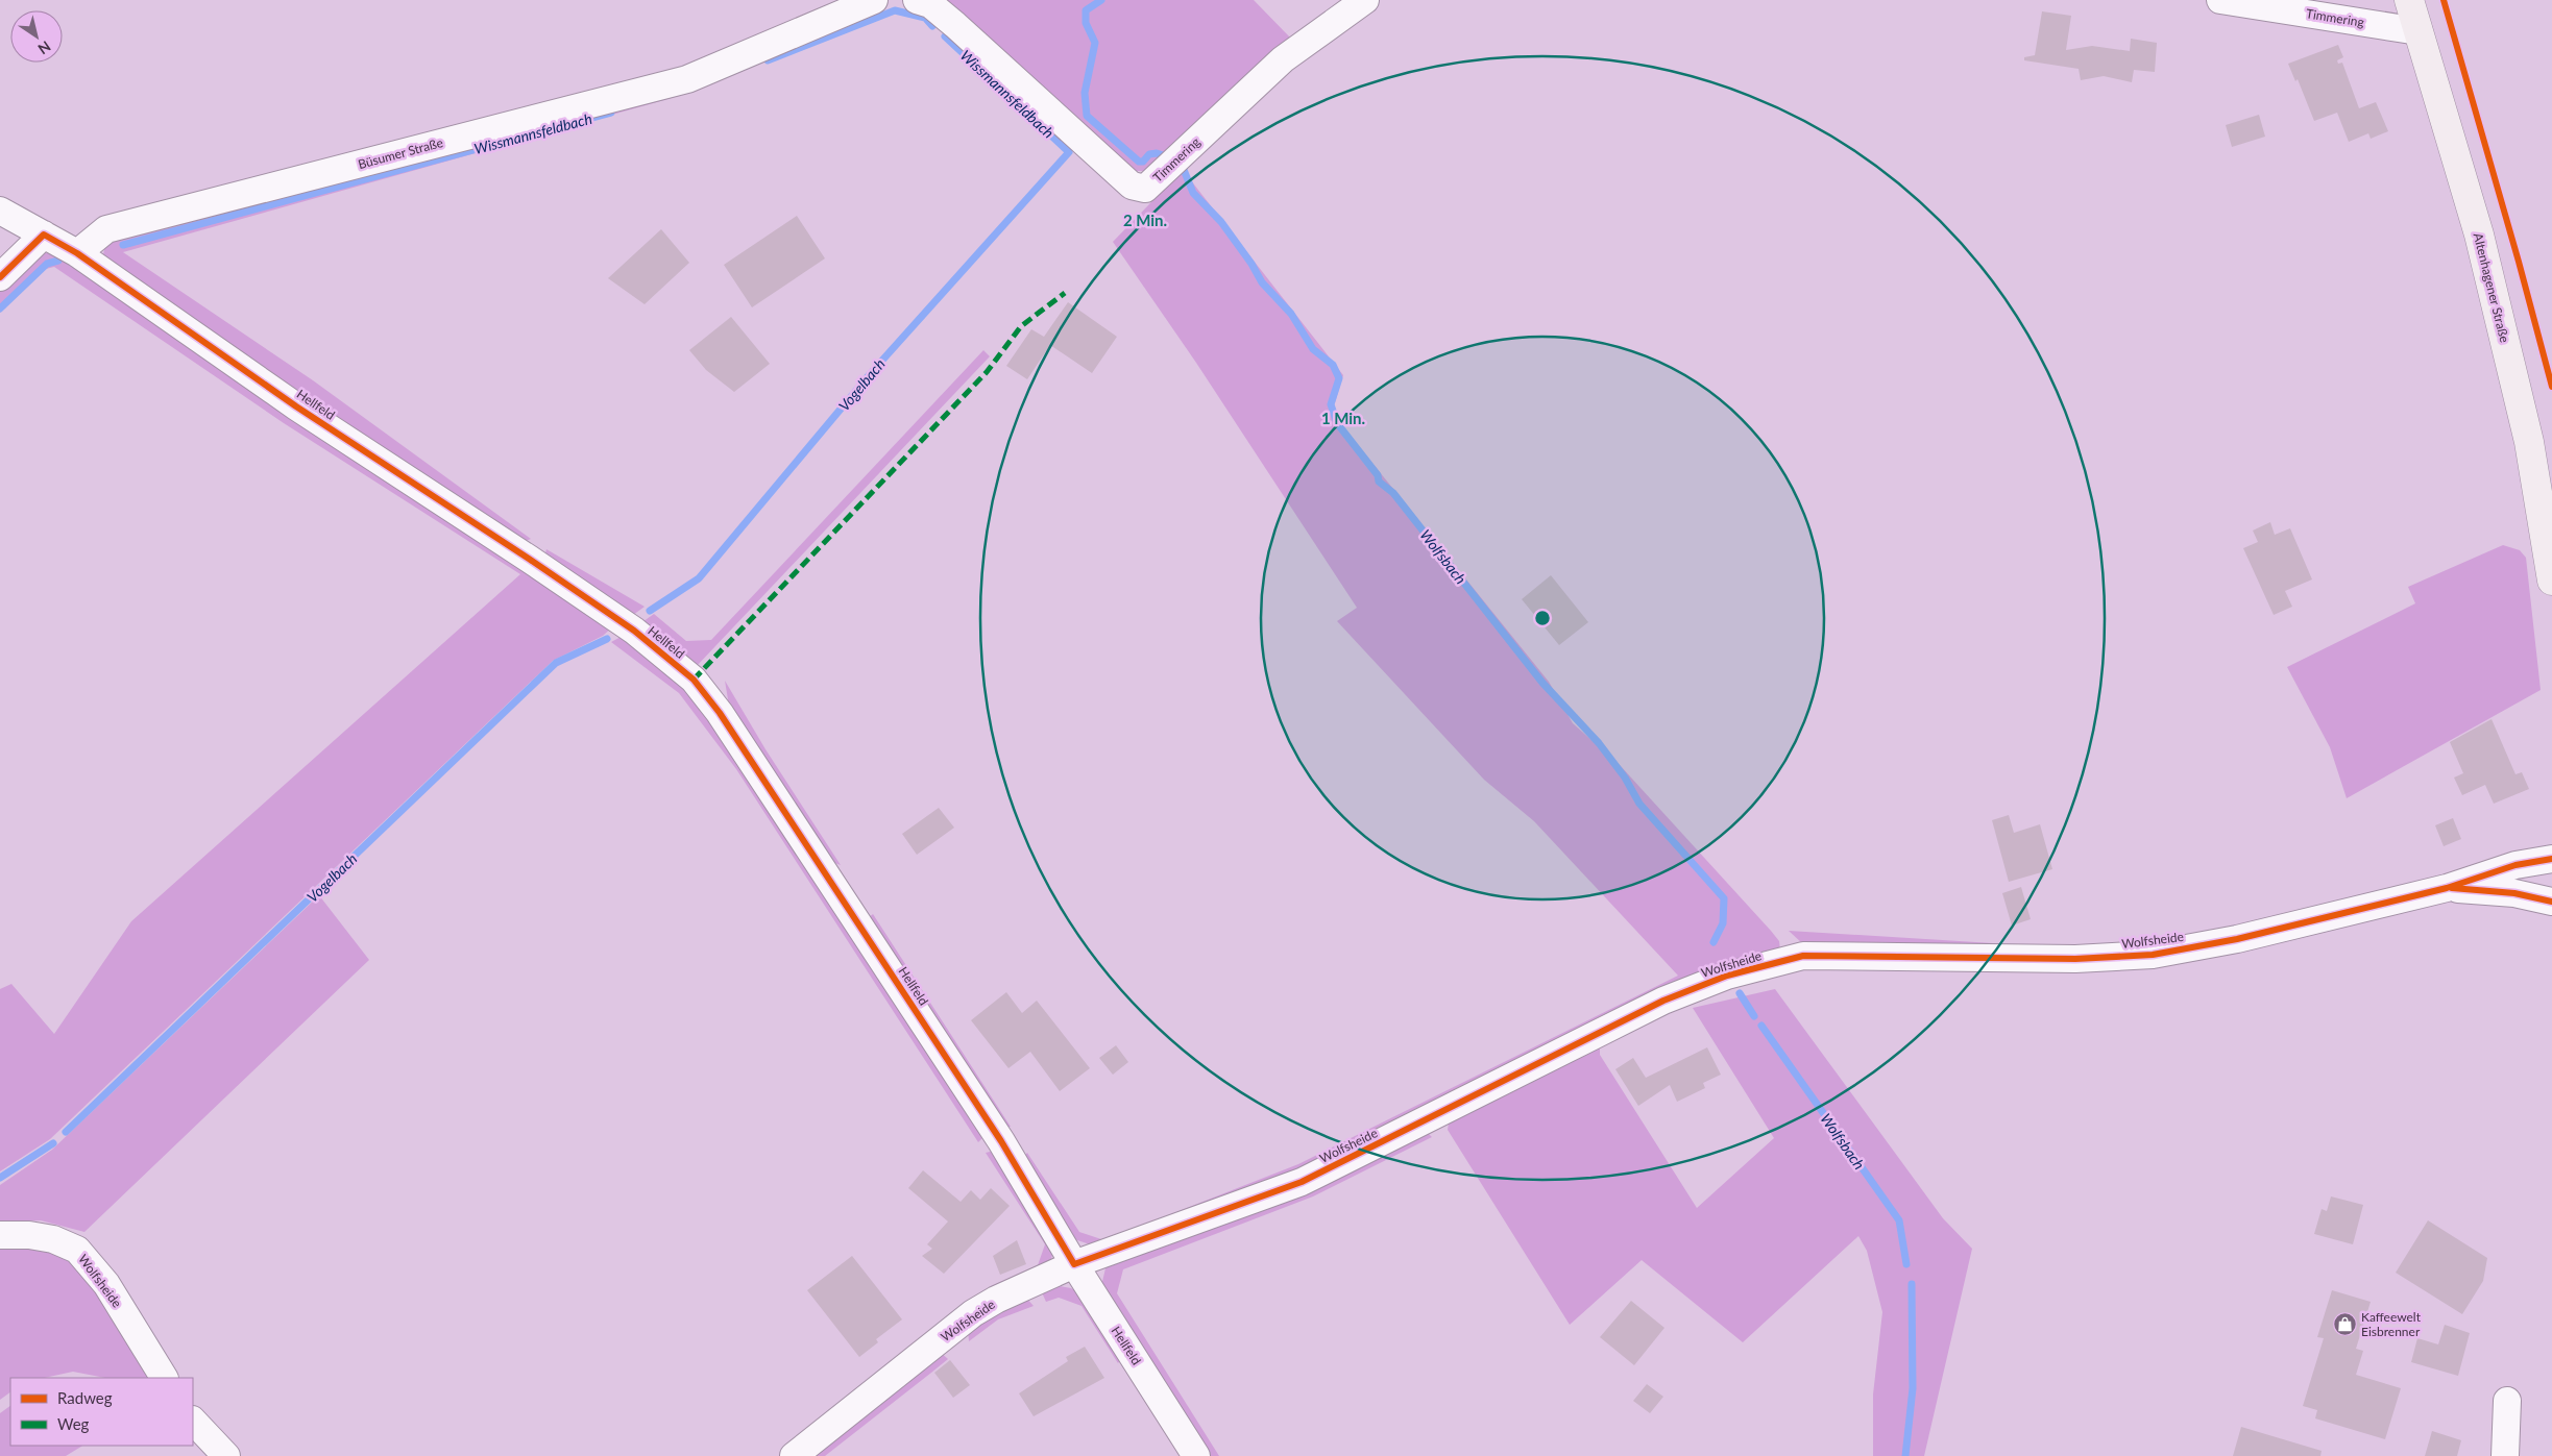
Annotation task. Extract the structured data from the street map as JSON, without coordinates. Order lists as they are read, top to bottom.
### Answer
{
  "streets": {
    "main road": ["Altenhagener Straße"],
    "street": [
      "Timmering",
      "Büsumer Straße",
      "Hellfeld",
      "Wolfsheide"
    ]
  },
  "crossings": [
    ["Timmering", "Altenhagener Straße"],
    ["Büsumer Straße", "Hellfeld"],
    ["Hellfeld", "Wolfsheide"]
  ],
  "water": ["Wissmannsfeldbach", "Vogelbach", "Wolfsbach"],
  "places": {
    "shop": ["Kaffeewelt Eisbrenner"]
  },
  "legend": ["Radweg", "Weg"],
  "north": "bottom right",
  "rings": ["2 Min.", "1 Min."]
}
